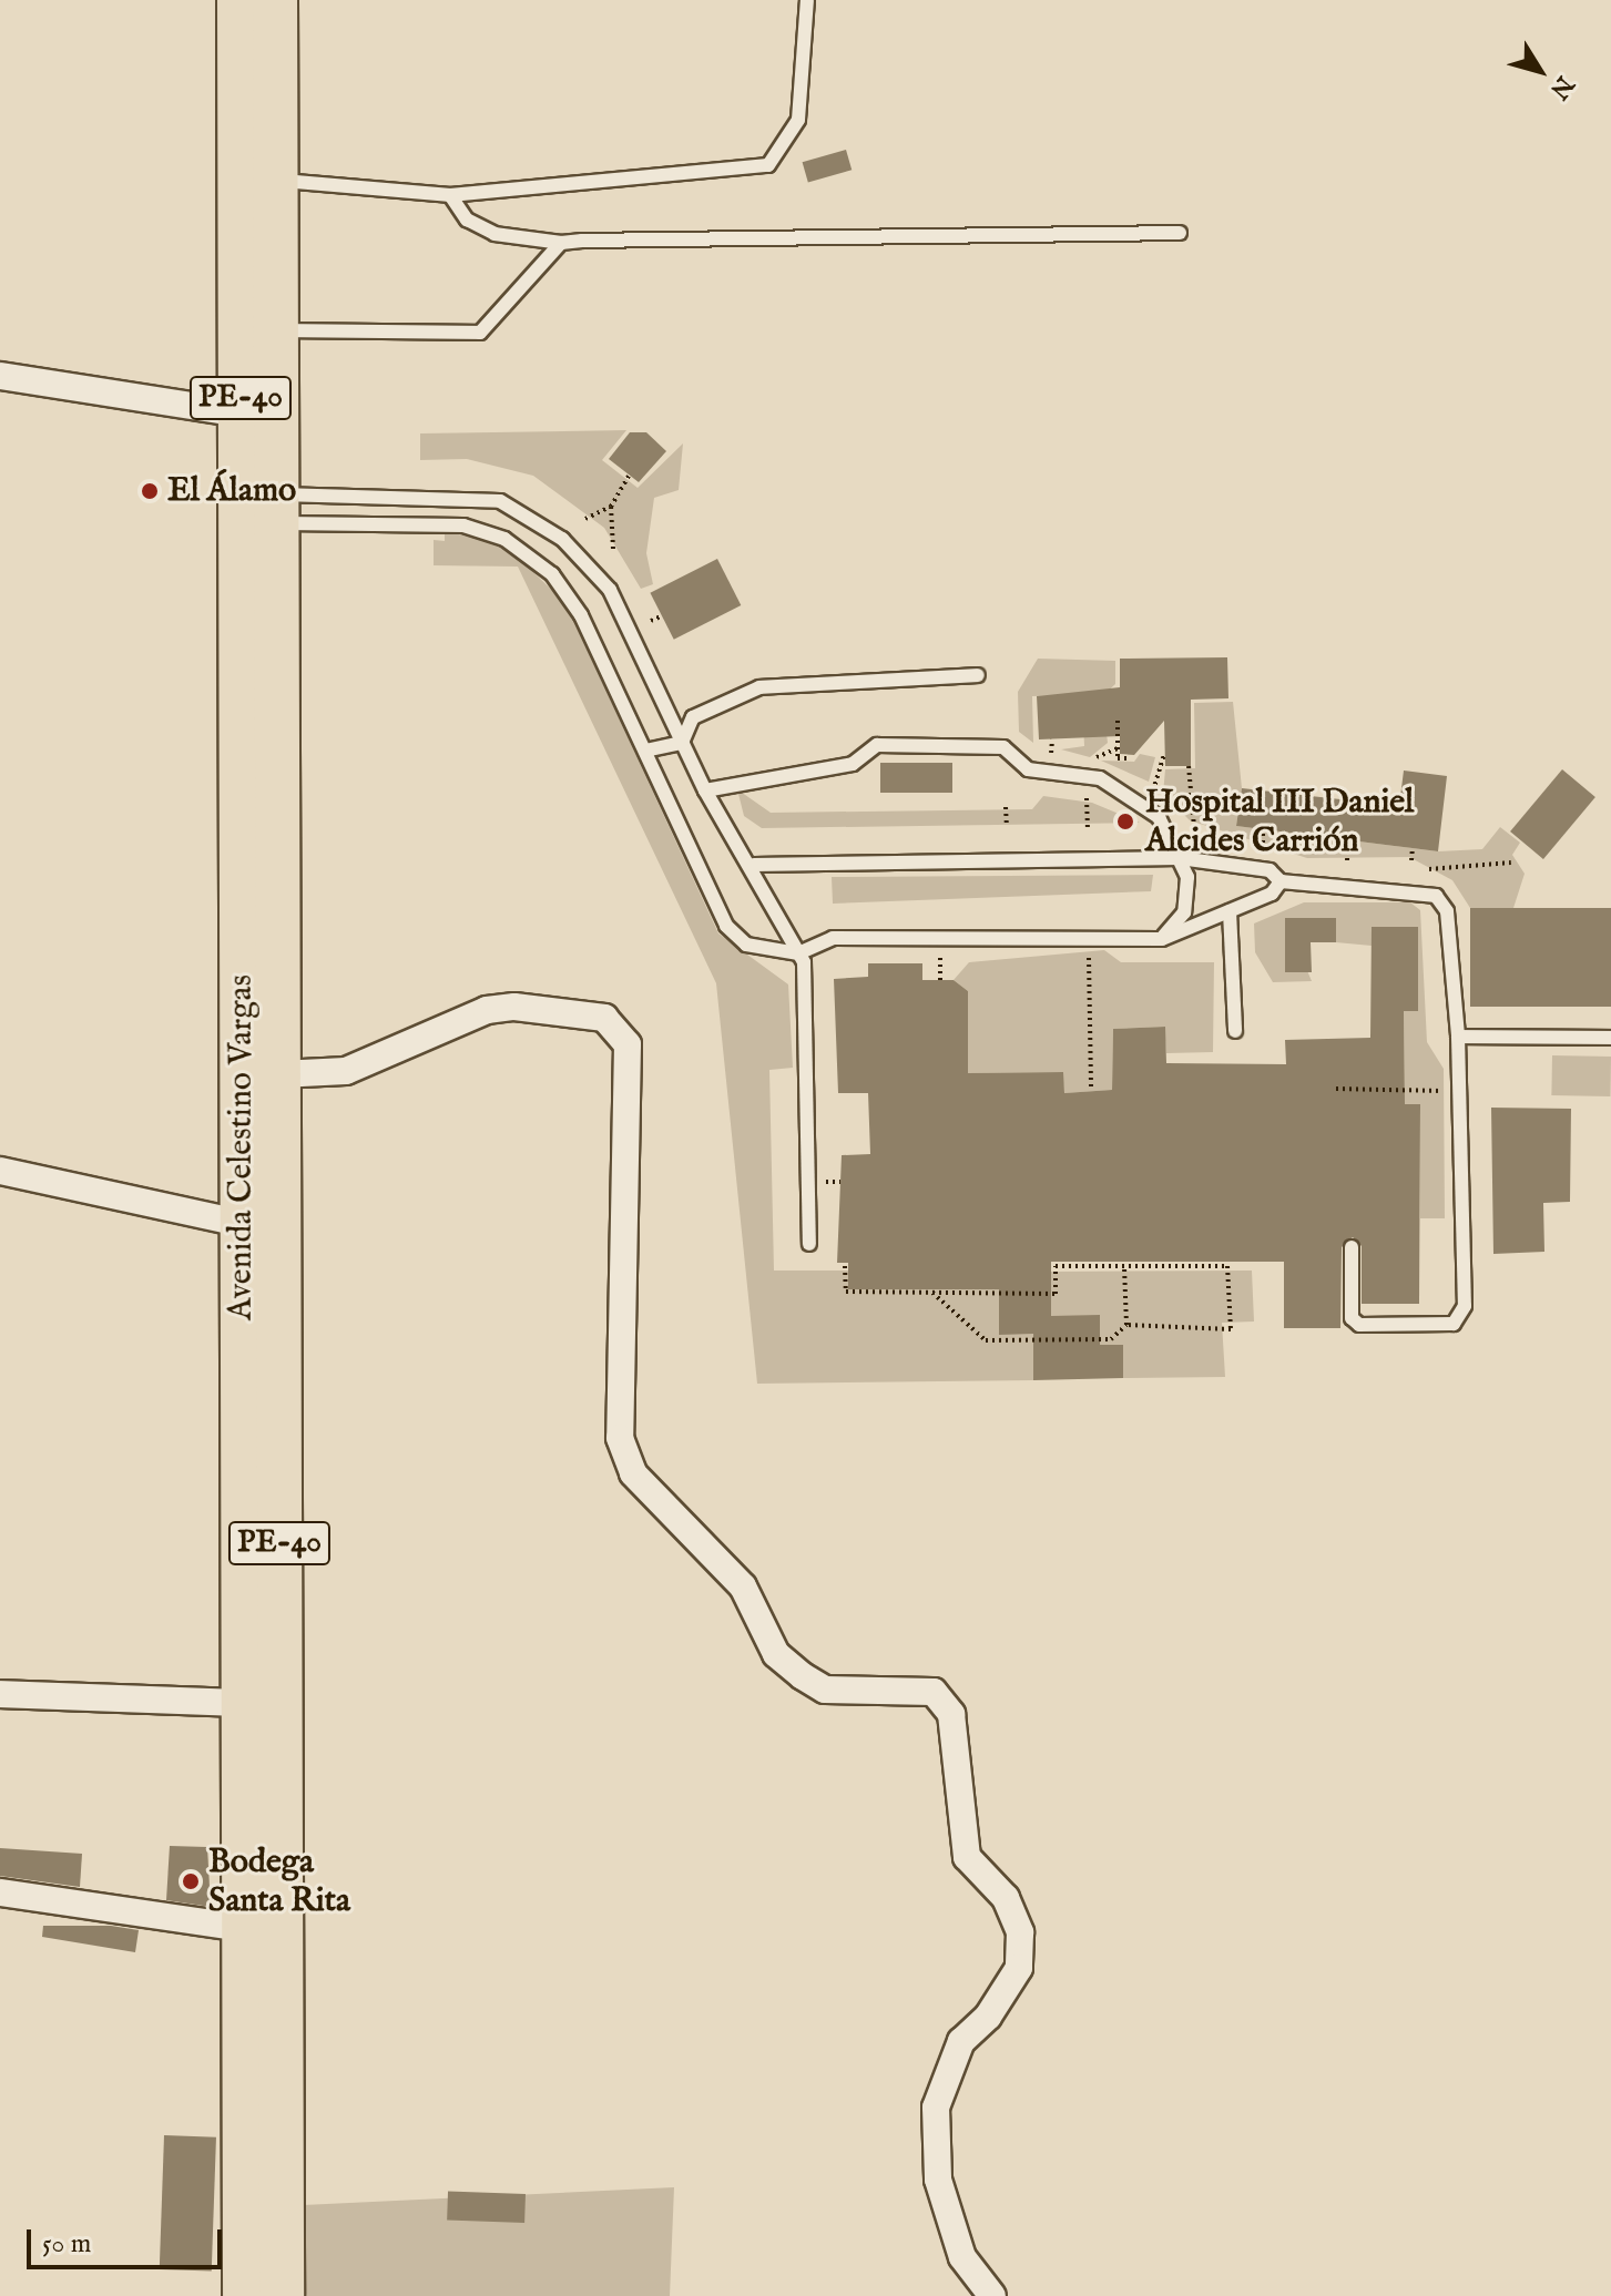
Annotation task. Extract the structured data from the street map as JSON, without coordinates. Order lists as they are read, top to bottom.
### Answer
{
  "streets": {
    "highway": ["PE-40", "Avenida Celestino Vargas"]
  },
  "places": ["El Álamo", "Hospital III Daniel Alcides Carrión", "Bodega Santa Rita"],
  "scale_bar": "50 m",
  "north": "bottom right"
}
